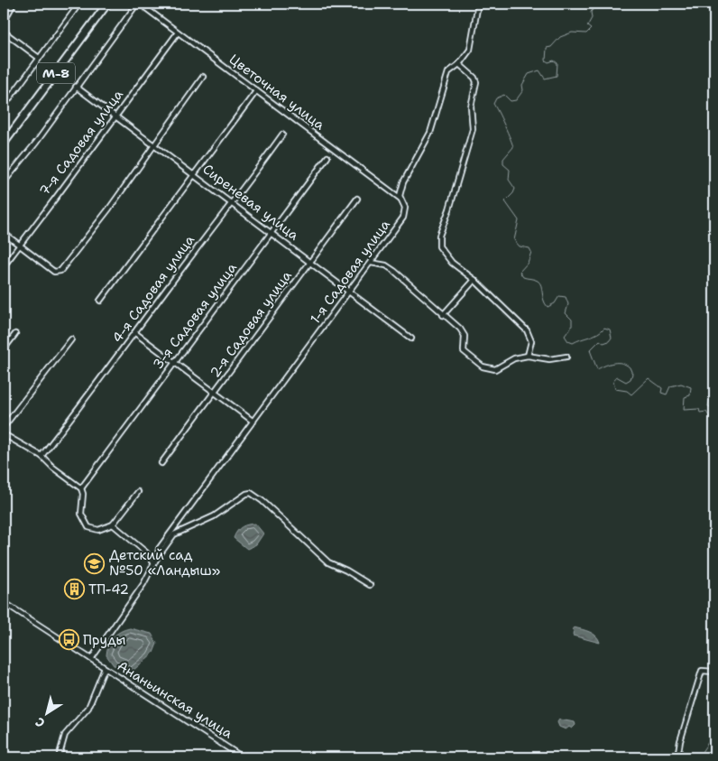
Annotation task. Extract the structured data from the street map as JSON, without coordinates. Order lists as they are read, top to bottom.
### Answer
{
  "streets": {
    "highway": ["М-8"],
    "street": [
      "Цветочная улица",
      "7-я Садовая улица",
      "Сиреневая улица",
      "1-я Садовая улица",
      "4-я Садовая улица",
      "3-я Садовая улица",
      "2-я Садовая улица",
      "Ананьинская улица"
    ]
  },
  "crossings": [
    ["Цветочная улица", "7-я Садовая улица"],
    ["Цветочная улица", "1-я Садовая улица"],
    ["7-я Садовая улица", "Сиреневая улица"],
    ["Сиреневая улица", "1-я Садовая улица"],
    ["Сиреневая улица", "4-я Садовая улица"],
    ["Сиреневая улица", "3-я Садовая улица"],
    ["Сиреневая улица", "2-я Садовая улица"],
    ["1-я Садовая улица", "Ананьинская улица"]
  ],
  "places": {
    "school or university": ["Детский сад №50 «Ландыш»"],
    "building": ["ТП-42"],
    "bus stop": ["Пруды"]
  },
  "north": "bottom left"
}
